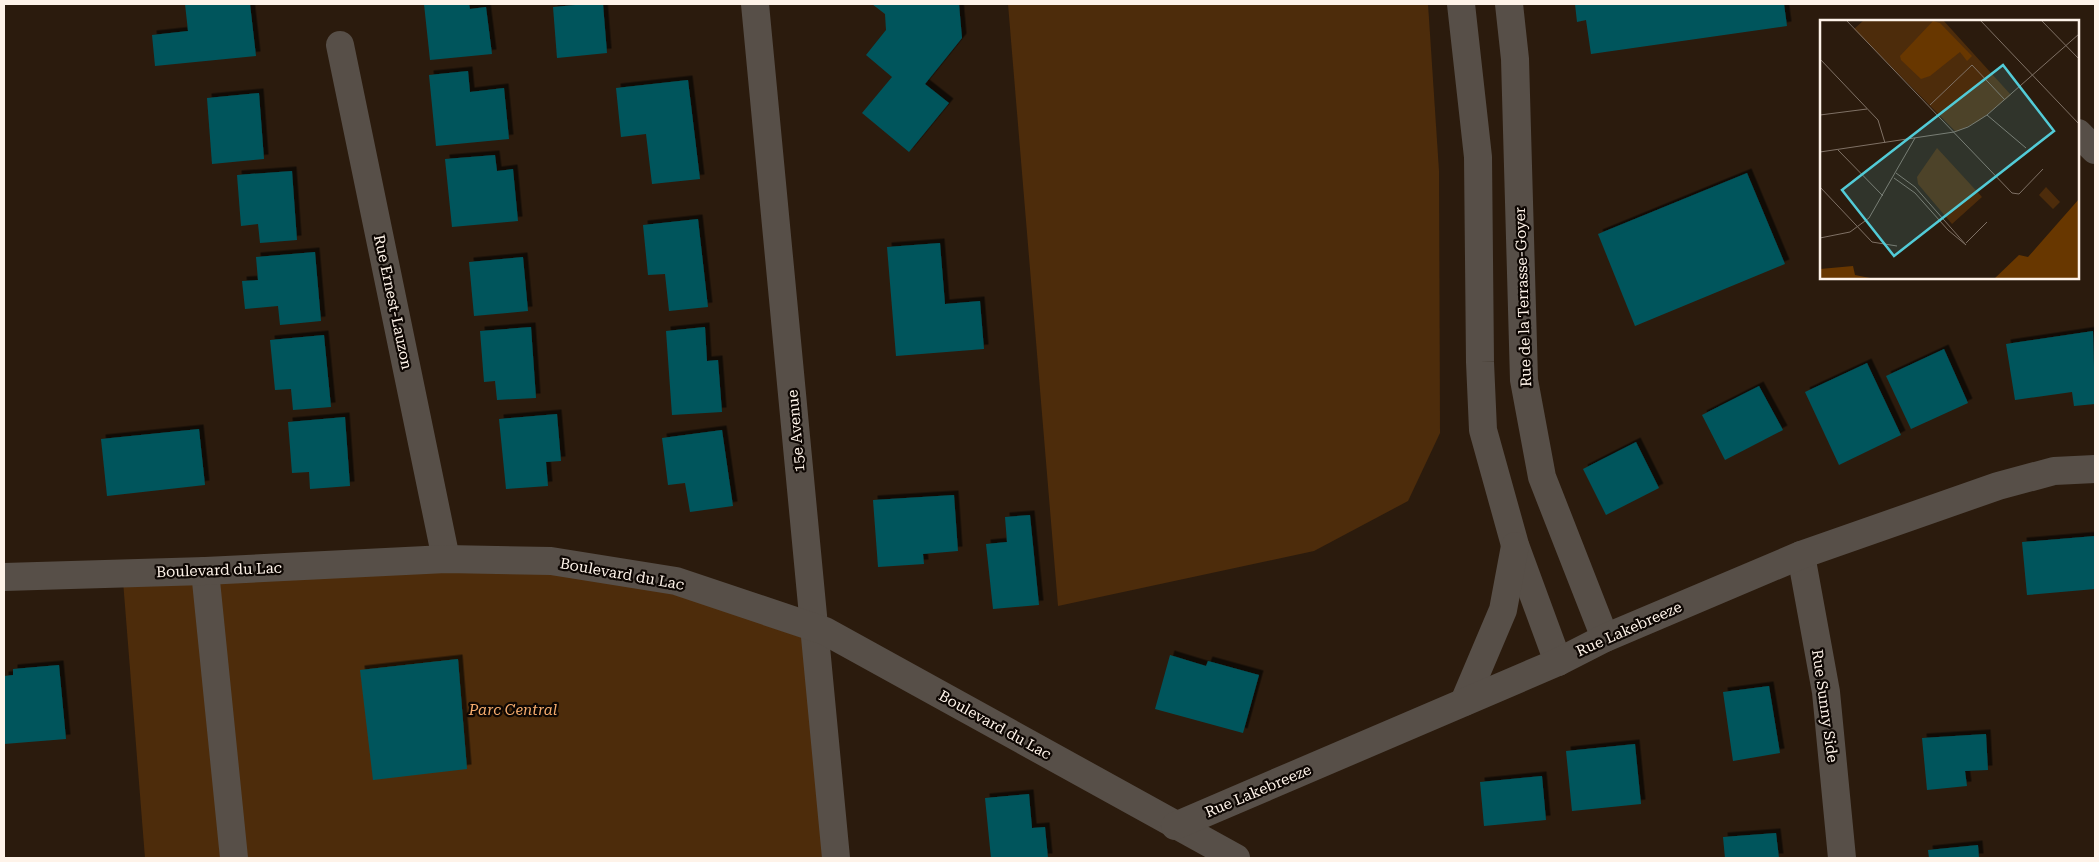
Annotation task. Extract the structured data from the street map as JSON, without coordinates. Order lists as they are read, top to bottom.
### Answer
{
  "streets": {
    "street": [
      "Rue de la Terrasse-Goyer",
      "Rue Ernest-Lauzon",
      "15e Avenue",
      "Boulevard du Lac",
      "Rue Lakebreeze",
      "Rue Sunny Side"
    ]
  },
  "crossings": [
    ["Rue de la Terrasse-Goyer", "Rue Lakebreeze"],
    ["Rue Ernest-Lauzon", "Boulevard du Lac"],
    ["15e Avenue", "Boulevard du Lac"],
    ["Boulevard du Lac", "Rue Lakebreeze"],
    ["Rue Lakebreeze", "Rue Sunny Side"]
  ],
  "parks": ["Parc Central"]
}
